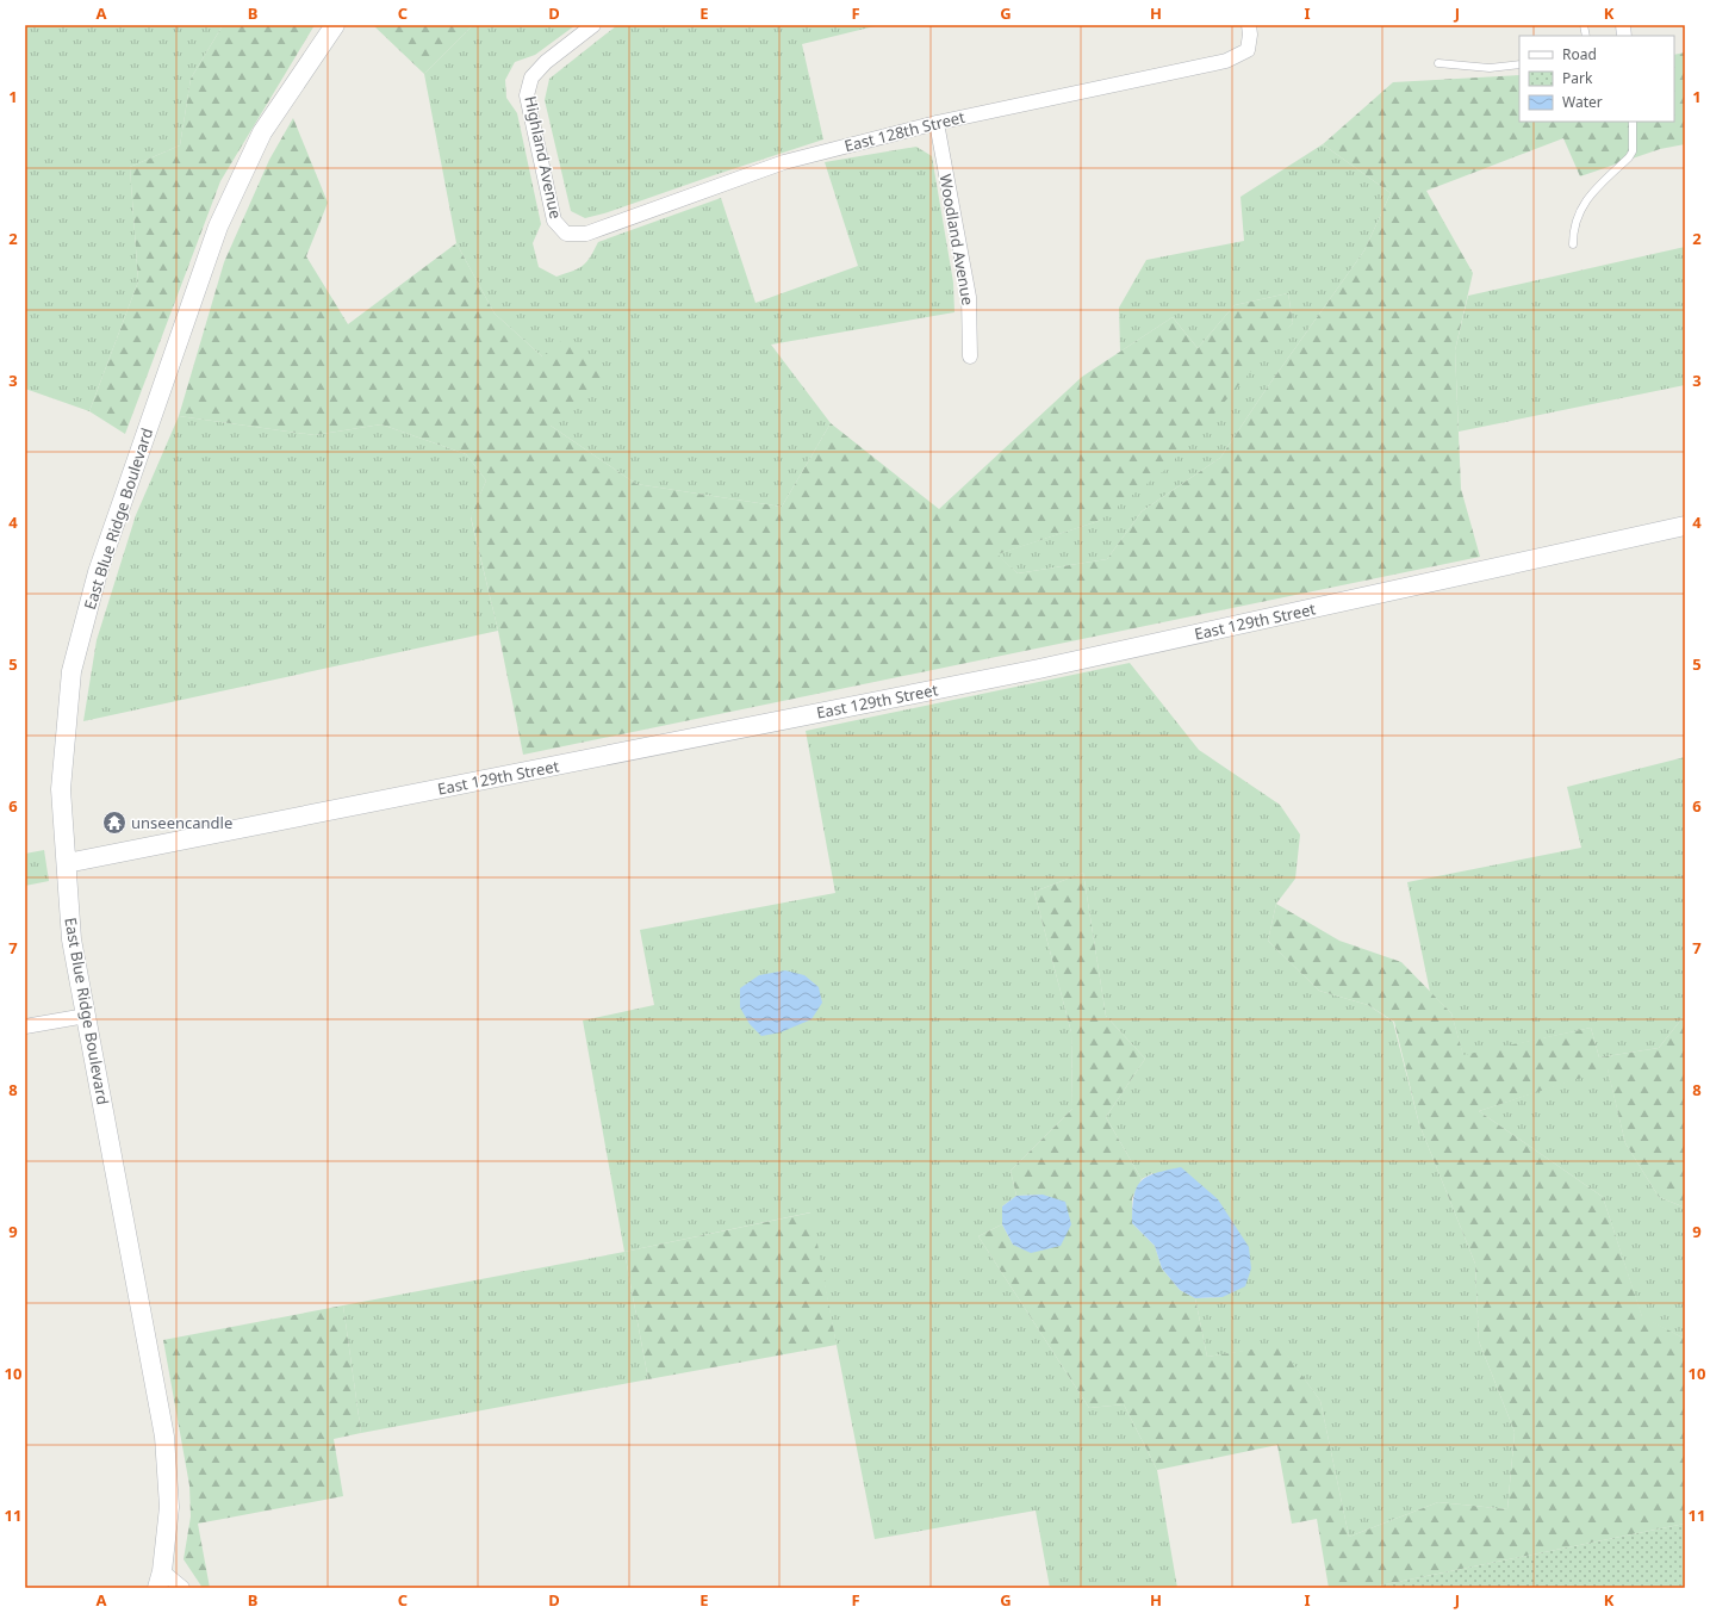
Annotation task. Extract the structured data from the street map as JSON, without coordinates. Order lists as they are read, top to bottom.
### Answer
{
  "streets": {
    "main road": ["East Blue Ridge Boulevard", "East 129th Street"],
    "street": ["East 128th Street", "Highland Avenue", "Woodland Avenue"]
  },
  "crossings": [
    ["East 128th Street", "Highland Avenue"],
    ["East 128th Street", "Woodland Avenue"],
    ["East Blue Ridge Boulevard", "East 129th Street"]
  ],
  "places": {
    "temple": ["unseencandle"]
  },
  "legend": ["Road", "Park", "Water"],
  "grid": {
    "columns": [
      "A",
      "B",
      "C",
      "D",
      "E",
      "F",
      "G",
      "H",
      "I",
      "J",
      "K"
    ],
    "rows": [
      "1",
      "2",
      "3",
      "4",
      "5",
      "6",
      "7",
      "8",
      "9",
      "10",
      "11"
    ]
  }
}
